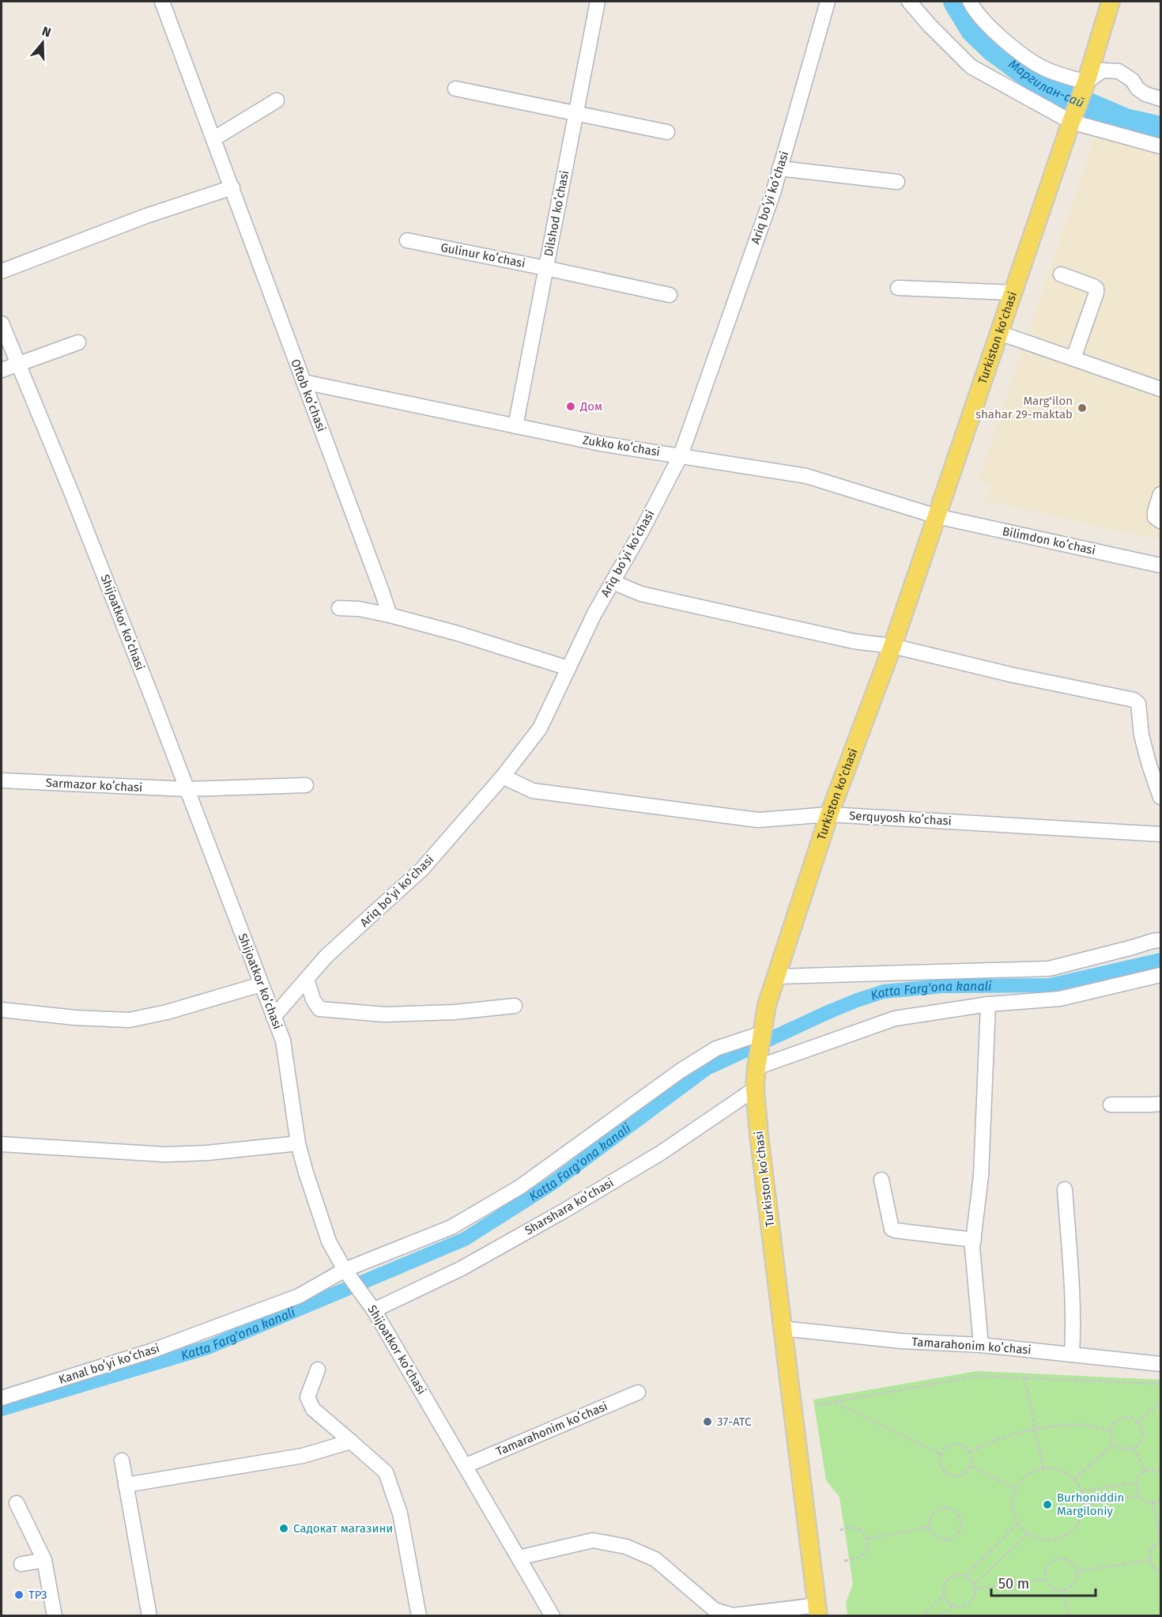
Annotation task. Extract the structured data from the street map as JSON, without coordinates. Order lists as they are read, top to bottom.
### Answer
{
  "streets": {
    "main road": ["Turkiston ko’chasi"],
    "street": [
      "Ariq boʻyi koʻchasi",
      "Dilshod koʻchasi",
      "Gulinur koʻchasi",
      "Oftob koʻchasi",
      "Zukko koʻchasi",
      "Bilimdon koʻchasi",
      "Shijoatkor koʻchasi",
      "Sarmazor koʻchasi",
      "Serquyosh koʻchasi",
      "Sharshara koʻchasi",
      "Tamarahonim koʻchasi",
      "Kanal boʻyi koʻchasi"
    ]
  },
  "crossings": [
    ["Ariq boʻyi koʻchasi", "Zukko koʻchasi"],
    ["Ariq boʻyi koʻchasi", "Shijoatkor koʻchasi"],
    ["Ariq boʻyi koʻchasi", "Serquyosh koʻchasi"],
    ["Dilshod koʻchasi", "Gulinur koʻchasi"],
    ["Dilshod koʻchasi", "Zukko koʻchasi"],
    ["Turkiston ko’chasi", "Zukko koʻchasi"],
    ["Turkiston ko’chasi", "Bilimdon koʻchasi"],
    ["Turkiston ko’chasi", "Serquyosh koʻchasi"],
    ["Turkiston ko’chasi", "Sharshara koʻchasi"],
    ["Turkiston ko’chasi", "Tamarahonim koʻchasi"],
    ["Turkiston ko’chasi", "Kanal boʻyi koʻchasi"],
    ["Oftob koʻchasi", "Zukko koʻchasi"],
    ["Zukko koʻchasi", "Bilimdon koʻchasi"],
    ["Shijoatkor koʻchasi", "Sarmazor koʻchasi"],
    ["Shijoatkor koʻchasi", "Sharshara koʻchasi"],
    ["Shijoatkor koʻchasi", "Tamarahonim koʻchasi"],
    ["Shijoatkor koʻchasi", "Kanal boʻyi koʻchasi"]
  ],
  "water": ["Маргилан-сай", "Katta Farg'ona kanali"],
  "places": [
    "Дом",
    "Marg'ilon shahar 29-maktab",
    "37-АТС",
    "Burhoniddin Margiloniy",
    "Садокат магазини",
    "ТРЗ"
  ],
  "scale_bar": "50 m",
  "north": "top"
}
